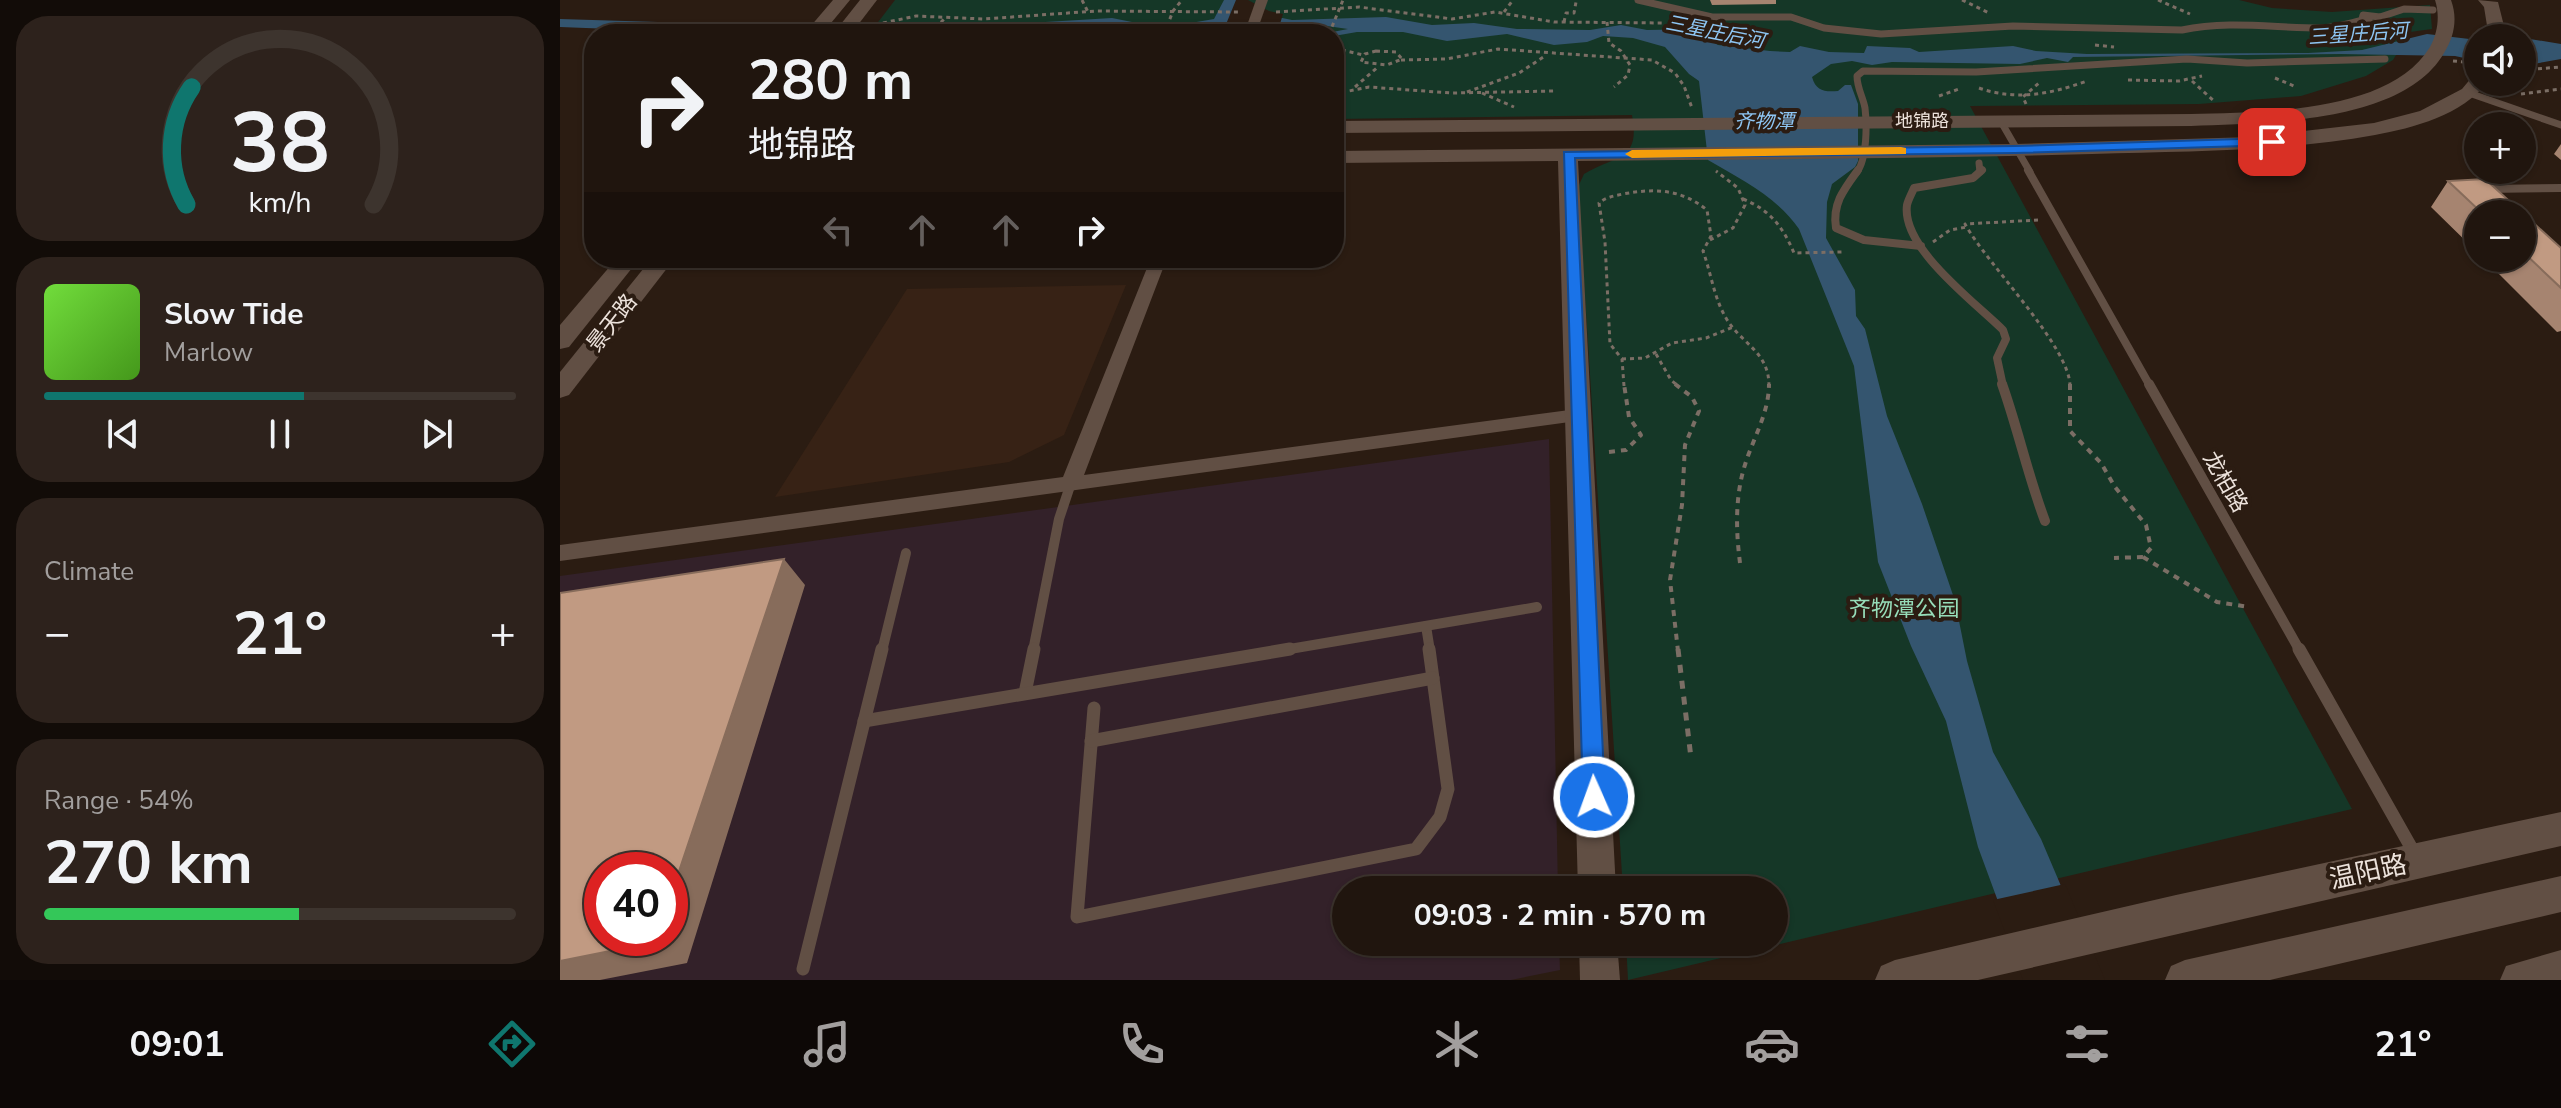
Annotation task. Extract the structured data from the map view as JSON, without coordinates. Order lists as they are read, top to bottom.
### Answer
{
  "streets": {
    "street": ["地锦路", "景天路", "温阳路"],
    "lane": ["龙柏路"]
  },
  "crossings": [
    ["地锦路", "龙柏路"],
    ["龙柏路", "温阳路"]
  ],
  "water": ["三星庄后河", "齐物潭"],
  "parks": ["齐物潭公园"],
  "page": {
    "map_buttons": ["+", "−"],
    "turn": ["280 m", "地锦路"],
    "song": ["Slow Tide", "Marlow"],
    "tile": [
      "Climate",
      ["Range · 54%", "270 km"]
    ],
    "heat": ["−", "21°", "+"],
    "limit": "40",
    "trip": "09:03 · 2 min · 570 m",
    "tabs": ["09:01", "21°"],
    "gauge": ["38", "km/h"]
  }
}
